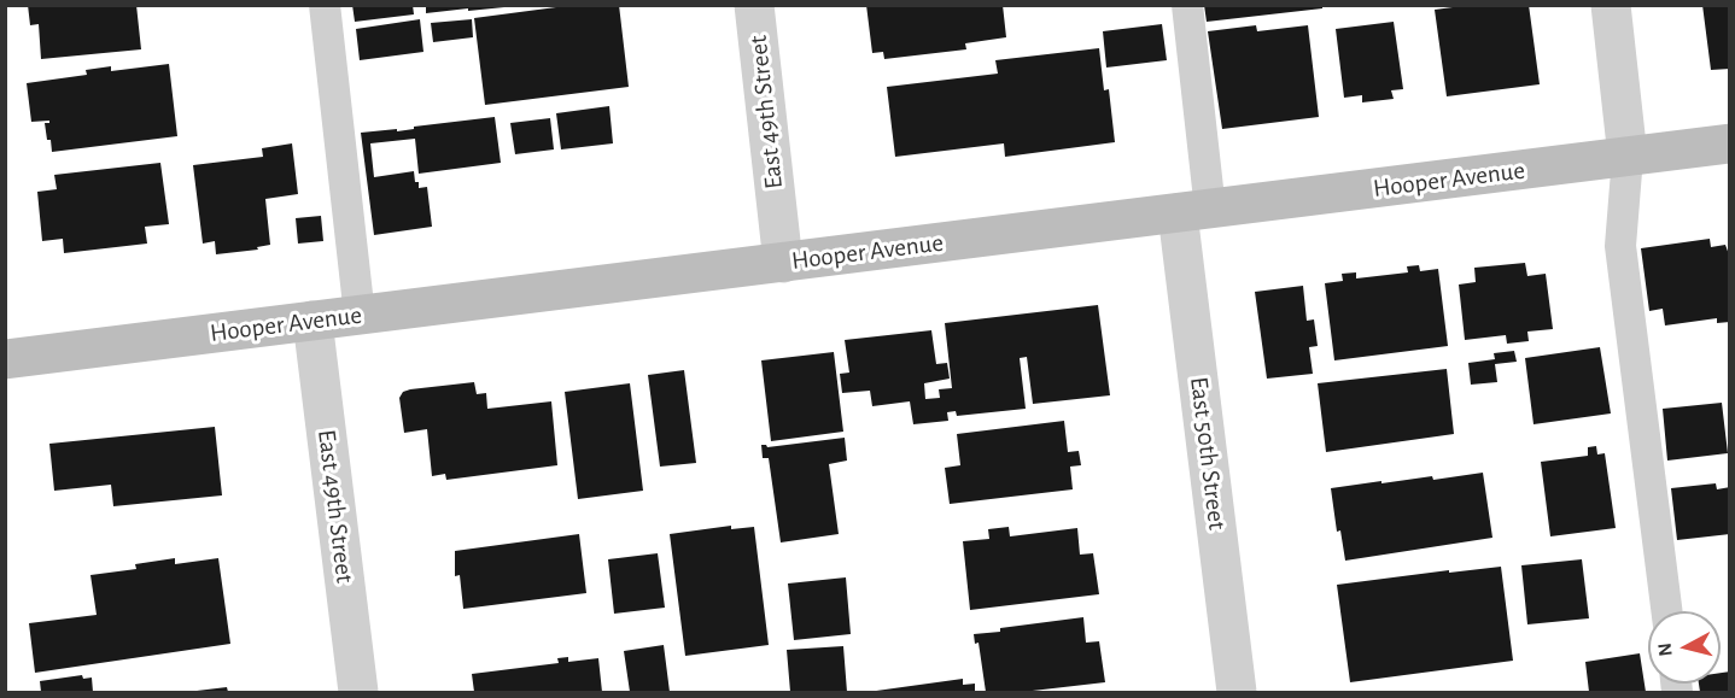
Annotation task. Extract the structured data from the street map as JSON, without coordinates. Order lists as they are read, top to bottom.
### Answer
{
  "streets": {
    "street": ["East 49th Street", "Hooper Avenue", "East 50th Street"]
  },
  "crossings": [
    ["East 49th Street", "Hooper Avenue"],
    ["Hooper Avenue", "East 50th Street"]
  ],
  "north": "left"
}
